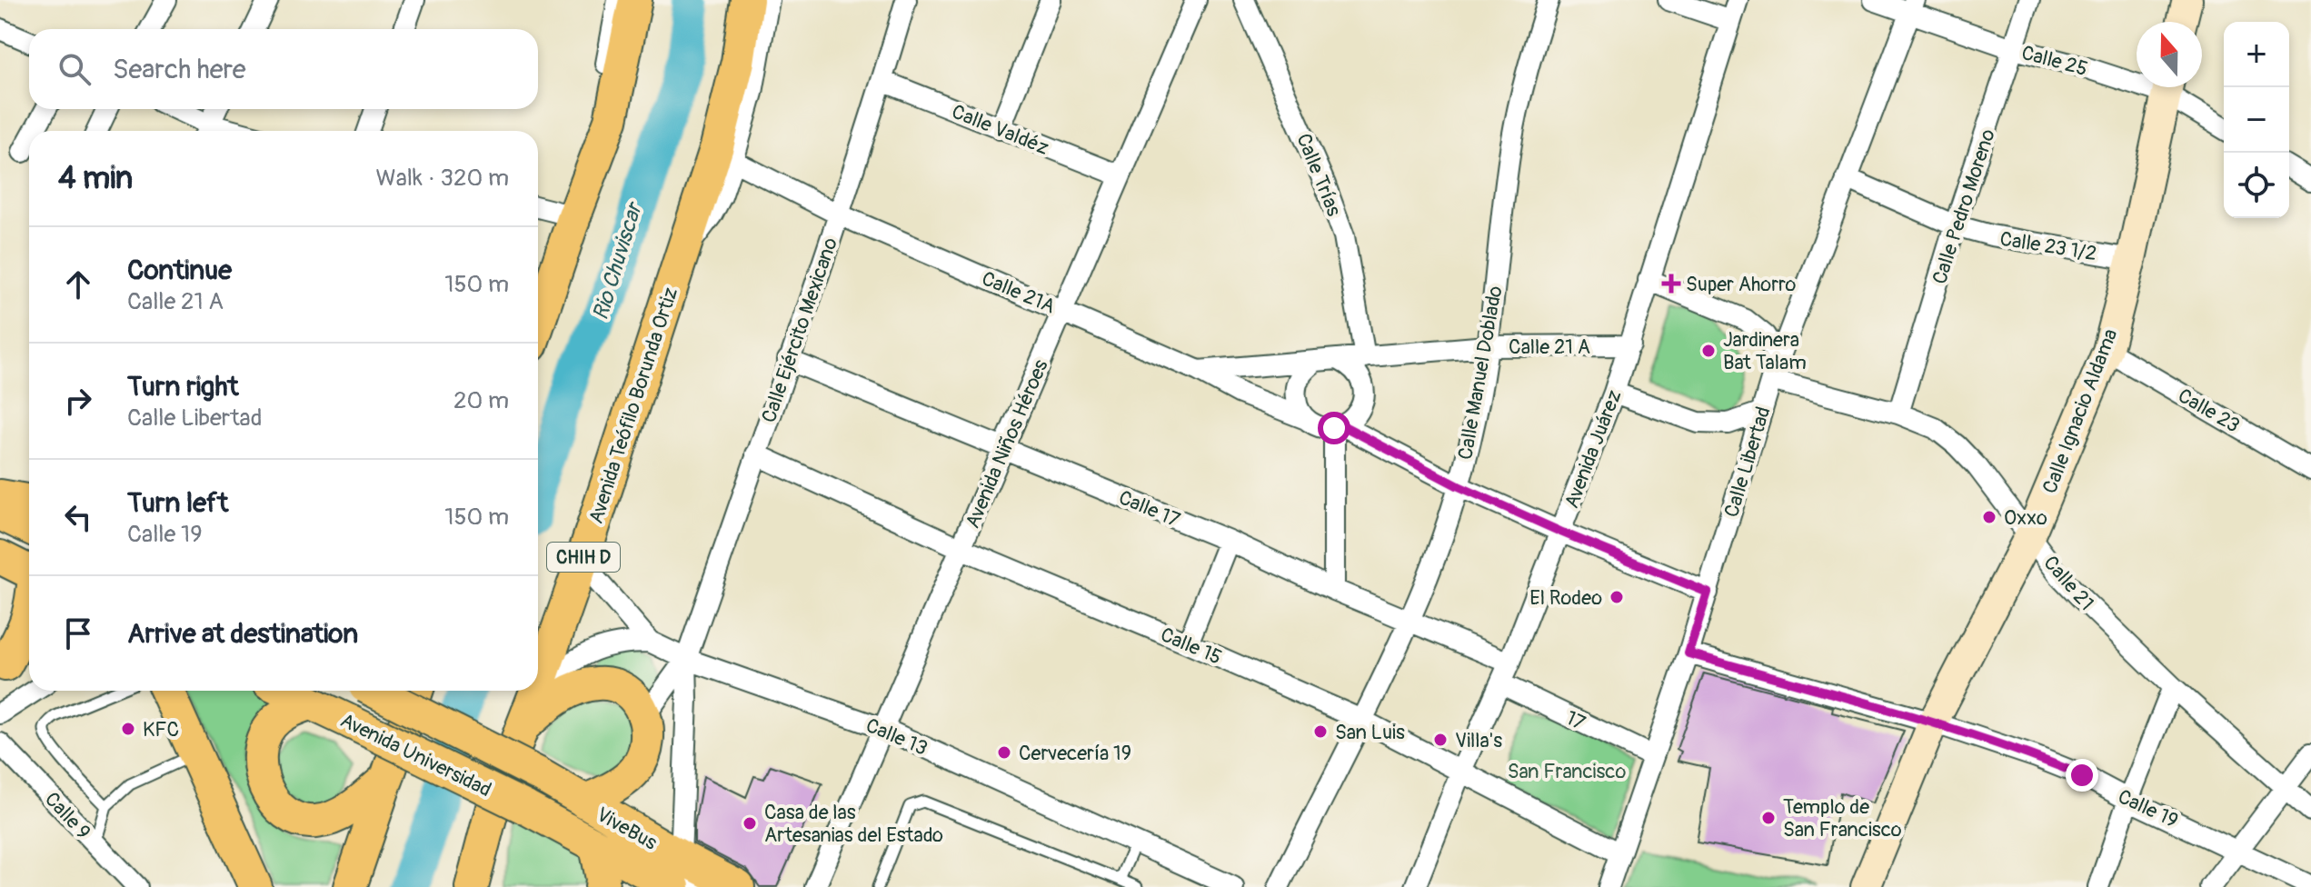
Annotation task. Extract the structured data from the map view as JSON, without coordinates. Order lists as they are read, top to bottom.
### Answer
{
  "streets": {
    "main road": [
      "Avenida Teófilo Borunda Ortiz",
      "Calle Ignacio Aldama",
      "CHIH D",
      "Avenida Universidad"
    ],
    "street": [
      "Calle 25",
      "Calle Valdéz",
      "Calle Trías",
      "Calle Pedro Moreno",
      "Calle 23 1/2",
      "Calle 21A",
      "Calle Ejército Mexicano",
      "Calle 21 A",
      "Calle Manuel Doblado",
      "Calle 23",
      "Avenida Niños Héroes",
      "Avenida Juárez",
      "Calle Libertad",
      "Calle 17",
      "Calle 21",
      "Calle 15",
      "17",
      "Calle 13",
      "Calle 19",
      "Calle 9"
    ],
    "lane": ["ViveBus"]
  },
  "crossings": [
    ["Calle 25", "Calle Pedro Moreno"],
    ["Calle 25", "Calle Libertad"],
    ["Calle Valdéz", "Calle Ejército Mexicano"],
    ["Calle Valdéz", "Avenida Niños Héroes"],
    ["Calle Trías", "Calle 21 A"],
    ["Calle Pedro Moreno", "Calle 23 1/2"],
    ["Calle Pedro Moreno", "Calle 21"],
    ["Calle 23 1/2", "Calle Ignacio Aldama"],
    ["Calle 23 1/2", "Calle Libertad"],
    ["Calle 21A", "Calle Ejército Mexicano"],
    ["Calle 21A", "Calle 21 A"],
    ["Calle 21A", "Avenida Niños Héroes"],
    ["Calle Ejército Mexicano", "Calle 17"],
    ["Calle Ejército Mexicano", "Calle 15"],
    ["Calle Ejército Mexicano", "Calle 13"],
    ["Calle 21 A", "Calle Manuel Doblado"],
    ["Calle 21 A", "Avenida Juárez"],
    ["Calle Manuel Doblado", "Calle 17"],
    ["Calle Manuel Doblado", "Calle 15"],
    ["Avenida Teófilo Borunda Ortiz", "Calle 13"],
    ["Calle 23", "Calle Ignacio Aldama"],
    ["Calle Ignacio Aldama", "Calle 21"],
    ["Calle Ignacio Aldama", "Calle 19"],
    ["Avenida Niños Héroes", "Calle 17"],
    ["Avenida Niños Héroes", "Calle 15"],
    ["Avenida Niños Héroes", "Calle 13"],
    ["Avenida Juárez", "Calle 17"],
    ["Avenida Juárez", "Calle 15"],
    ["Avenida Juárez", "17"],
    ["Calle Libertad", "Calle 21"],
    ["Calle Libertad", "Calle 15"],
    ["Calle Libertad", "17"],
    ["Calle Libertad", "Calle 19"],
    ["Avenida Universidad", "ViveBus"]
  ],
  "water": ["Rio Chuviscar"],
  "parks": ["San Francisco"],
  "places": {
    "health": ["Super Ahorro"],
    "other": [
      "Jardinera Bat Talam",
      "Oxxo",
      "El Rodeo",
      "KFC",
      "San Luis",
      "Villa's",
      "Cervecería 19",
      "Templo de San Francisco",
      "Casa de las Artesanias del Estado"
    ]
  },
  "north": "top",
  "page": {
    "map_buttons": ["+", "−"],
    "search": "Search here",
    "heading": ["4 min", "Walk · 320 m"],
    "list": [
      ["Continue", "Calle 21 A", "150 m"],
      ["Turn right", "Calle Libertad", "20 m"],
      ["Turn left", "Calle 19", "150 m"],
      "Arrive at destination"
    ]
  }
}
